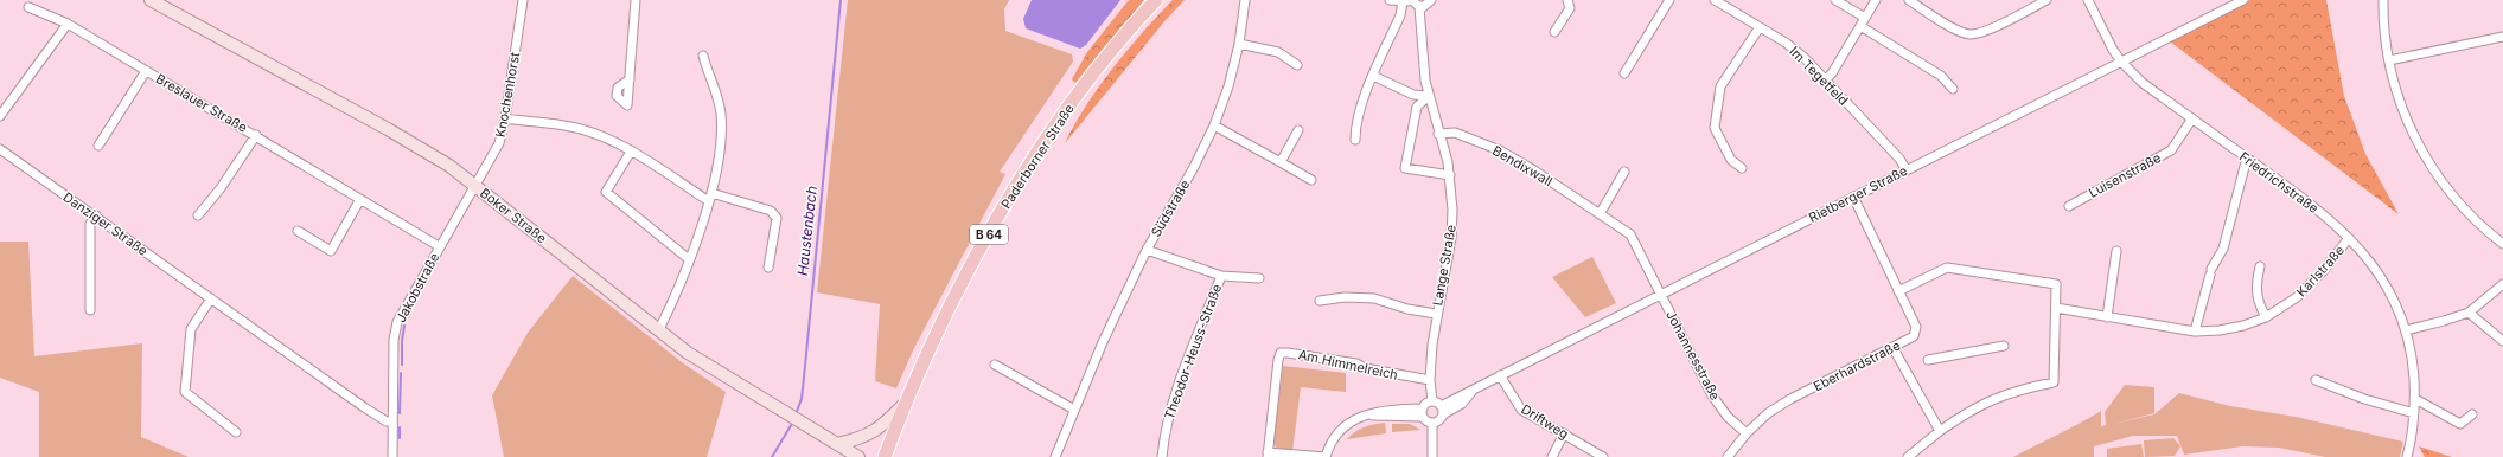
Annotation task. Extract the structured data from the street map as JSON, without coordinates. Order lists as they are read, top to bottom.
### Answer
{
  "streets": {
    "main road": ["Paderborner Straße", "Boker Straße", "B 64"],
    "street": [
      "Im Tegetfeld",
      "Knochenhorst",
      "Breslauer Straße",
      "Bendixwall",
      "Luisenstraße",
      "Friedrichstraße",
      "Rietberger Straße",
      "Südstraße",
      "Danziger Straße",
      "Lange Straße",
      "Karlstraße",
      "Jakobstraße",
      "Theodor-Heuss-Straße",
      "Johannesstraße",
      "Am Himmelreich",
      "Eberhardstraße",
      "Driftweg"
    ]
  },
  "crossings": [
    ["Im Tegetfeld", "Rietberger Straße"],
    ["Knochenhorst", "Boker Straße"],
    ["Knochenhorst", "Jakobstraße"],
    ["Breslauer Straße", "Jakobstraße"],
    ["Bendixwall", "Rietberger Straße"],
    ["Bendixwall", "Lange Straße"],
    ["Bendixwall", "Johannesstraße"],
    ["Luisenstraße", "Friedrichstraße"],
    ["Friedrichstraße", "Rietberger Straße"],
    ["Friedrichstraße", "Karlstraße"],
    ["Rietberger Straße", "Lange Straße"],
    ["Rietberger Straße", "Johannesstraße"],
    ["Rietberger Straße", "Eberhardstraße"],
    ["Rietberger Straße", "Driftweg"],
    ["Boker Straße", "Jakobstraße"],
    ["Danziger Straße", "Jakobstraße"],
    ["Lange Straße", "Am Himmelreich"],
    ["Johannesstraße", "Eberhardstraße"]
  ],
  "water": ["Haustenbach"]
}
